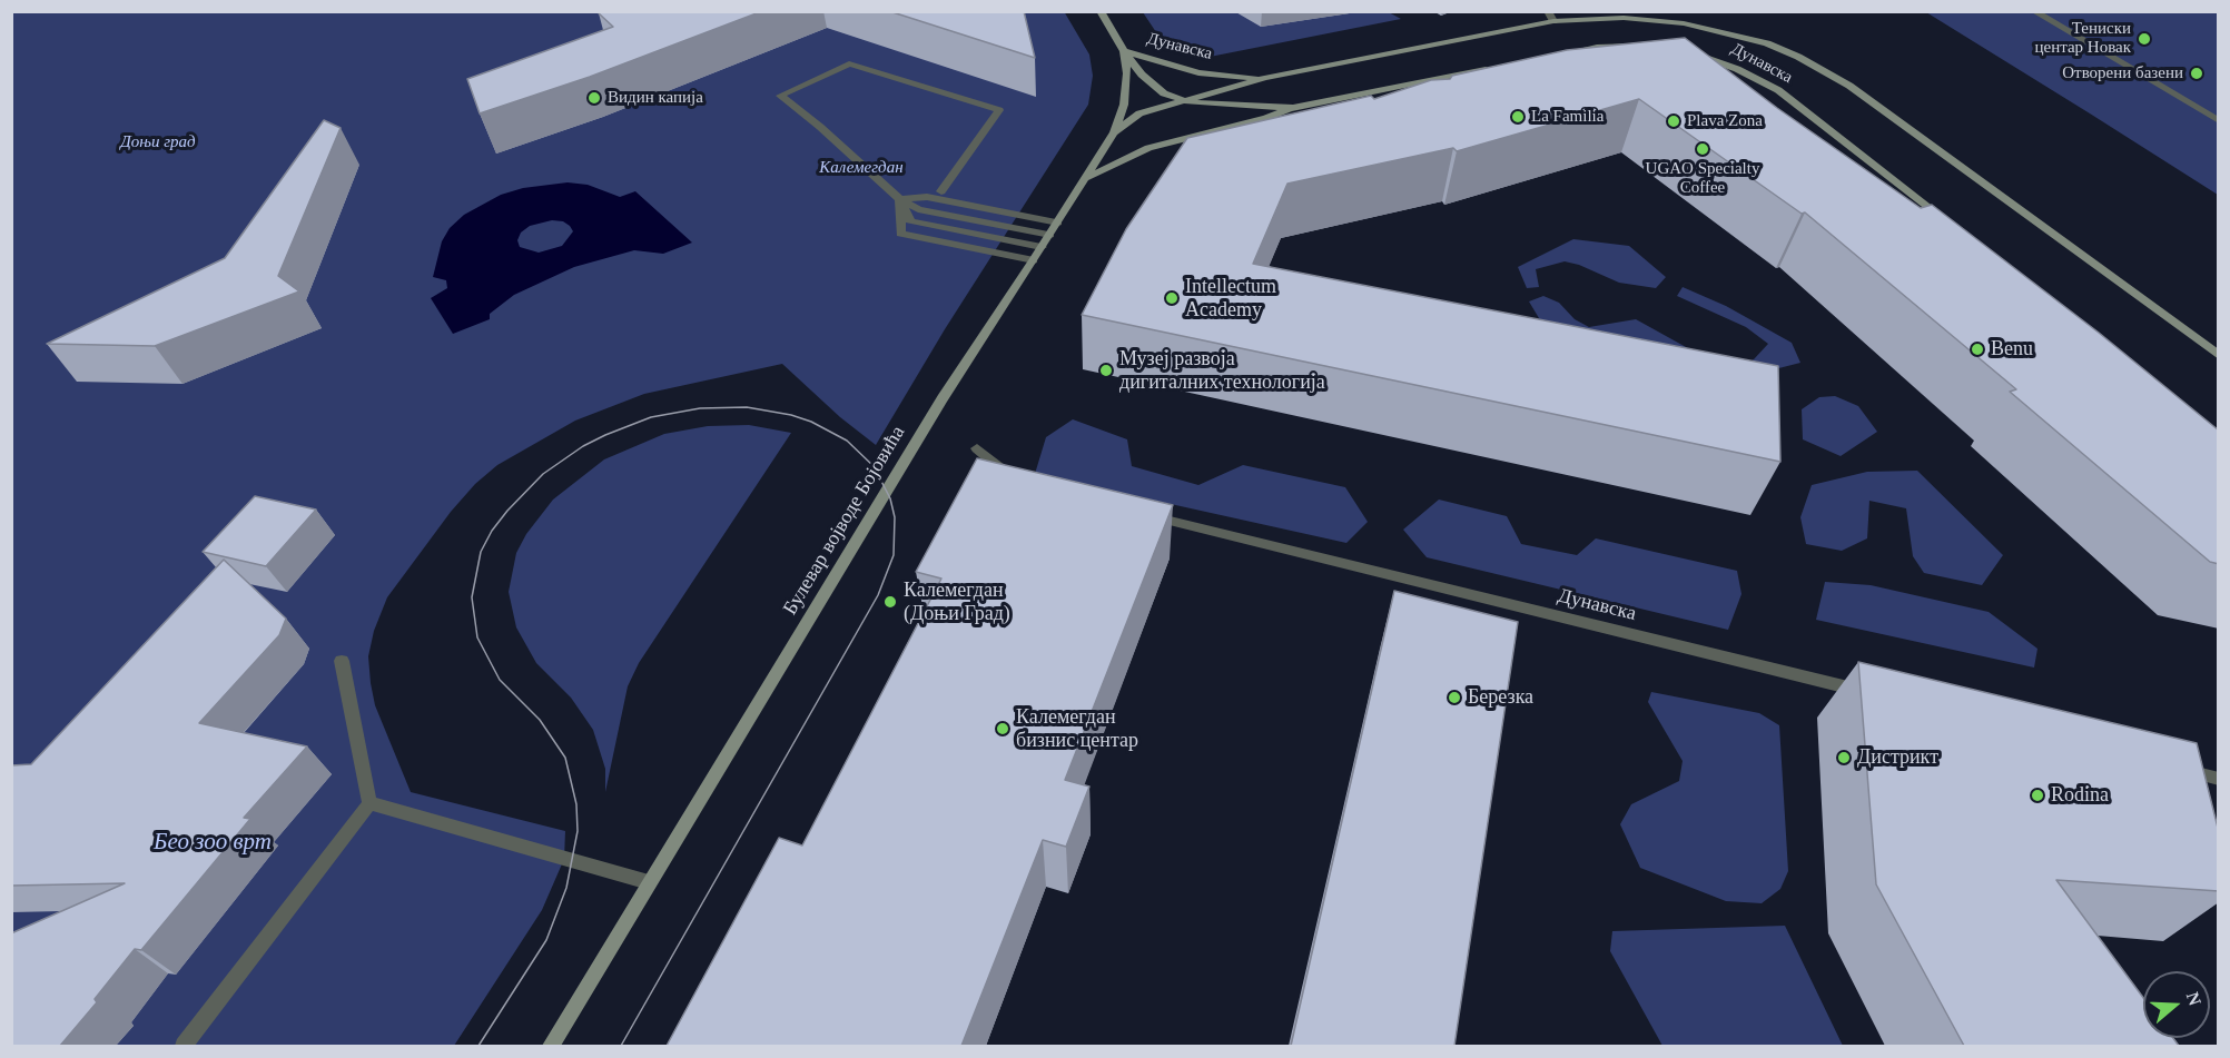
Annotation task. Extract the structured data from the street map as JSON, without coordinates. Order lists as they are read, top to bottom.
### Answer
{
  "streets": {
    "main road": ["Дунавска", "Булевар војводе Бојовића"]
  },
  "crossings": [
    ["Дунавска", "Булевар војводе Бојовића"]
  ],
  "parks": ["Доњи град", "Калемегдан", "Бео зоо врт"],
  "places": [
    "Тениски центар Новак",
    "Отворени базени",
    "Видин капија",
    "La Familia",
    "Plava Zona",
    "UGAO Specialty Coffee",
    "Intellectum Academy",
    "Benu",
    "Музеј развоја дигиталних технологија",
    "Калемегдан (Доњи Град)",
    "Березка",
    "Калемегдан бизнис центар",
    "Дистрикт",
    "Rodina"
  ],
  "north": "right"
}
